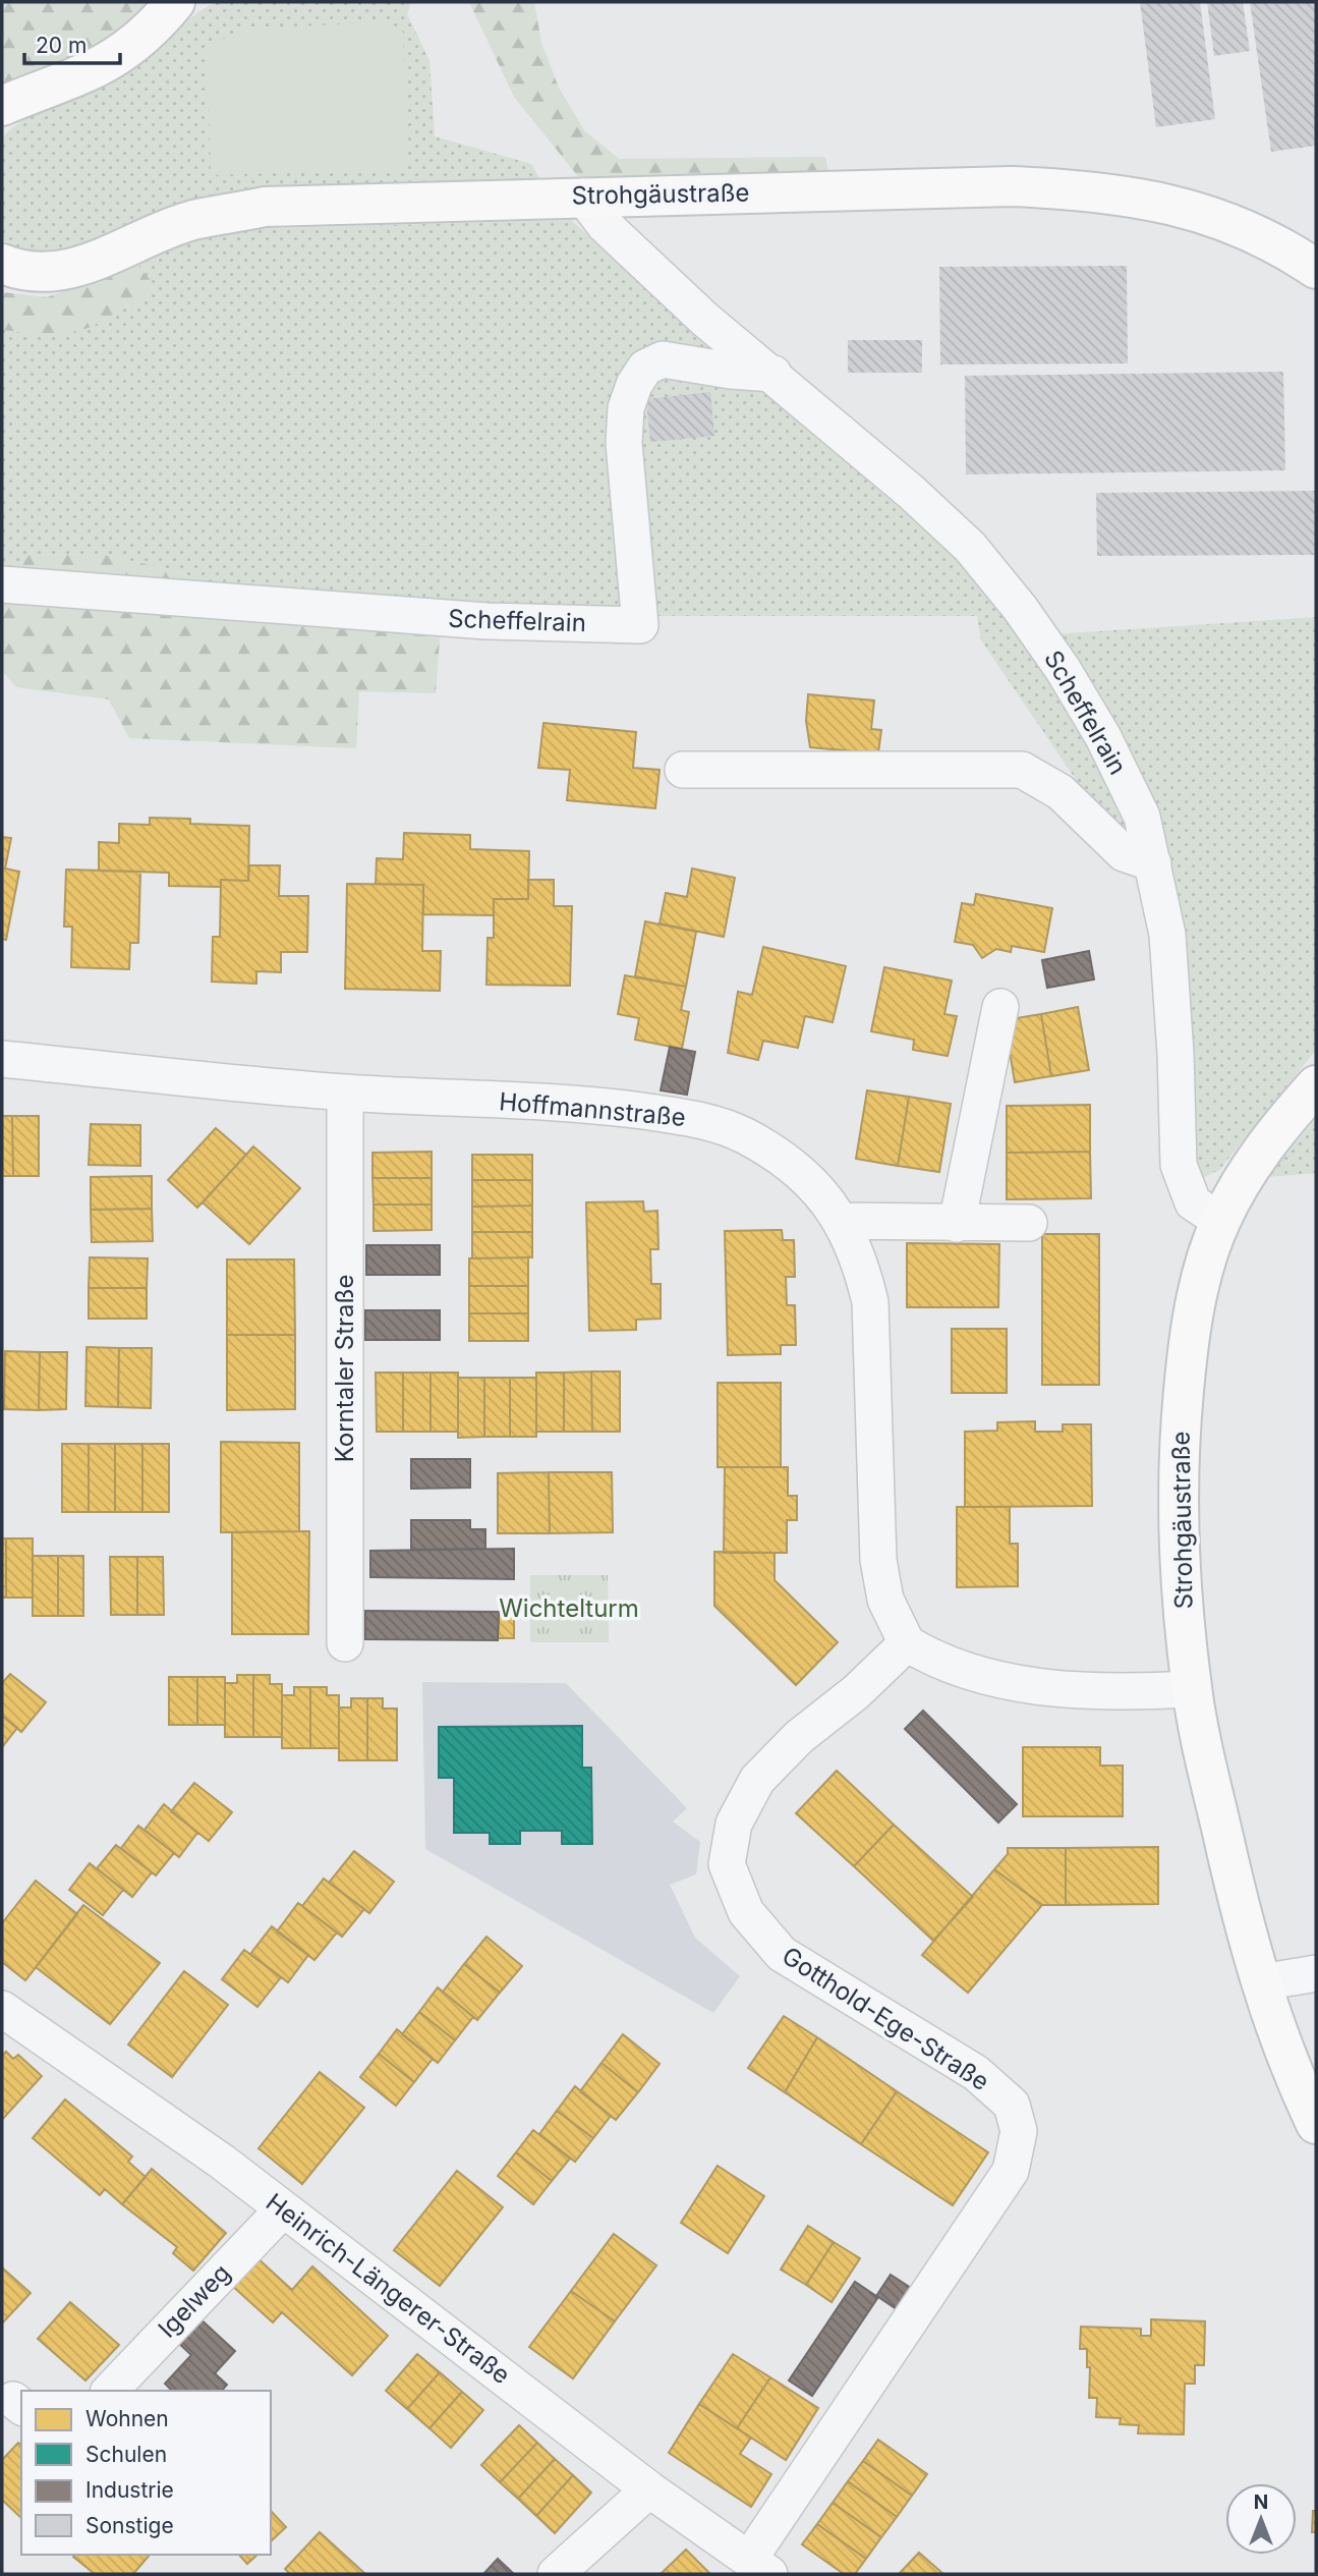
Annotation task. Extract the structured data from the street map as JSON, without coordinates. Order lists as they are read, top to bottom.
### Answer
{
  "streets": {
    "main road": ["Strohgäustraße"],
    "street": [
      "Scheffelrain",
      "Hoffmannstraße",
      "Korntaler Straße",
      "Gotthold-Ege-Straße",
      "Heinrich-Längerer-Straße",
      "Igelweg"
    ]
  },
  "crossings": [
    ["Strohgäustraße", "Scheffelrain"],
    ["Hoffmannstraße", "Korntaler Straße"],
    ["Hoffmannstraße", "Gotthold-Ege-Straße"],
    ["Gotthold-Ege-Straße", "Heinrich-Längerer-Straße"],
    ["Heinrich-Längerer-Straße", "Igelweg"]
  ],
  "parks": ["Wichtelturm"],
  "legend": [
    "Wohnen",
    "Schulen",
    "Industrie",
    "Sonstige"
  ],
  "scale_bar": "20 m",
  "north": "top"
}
